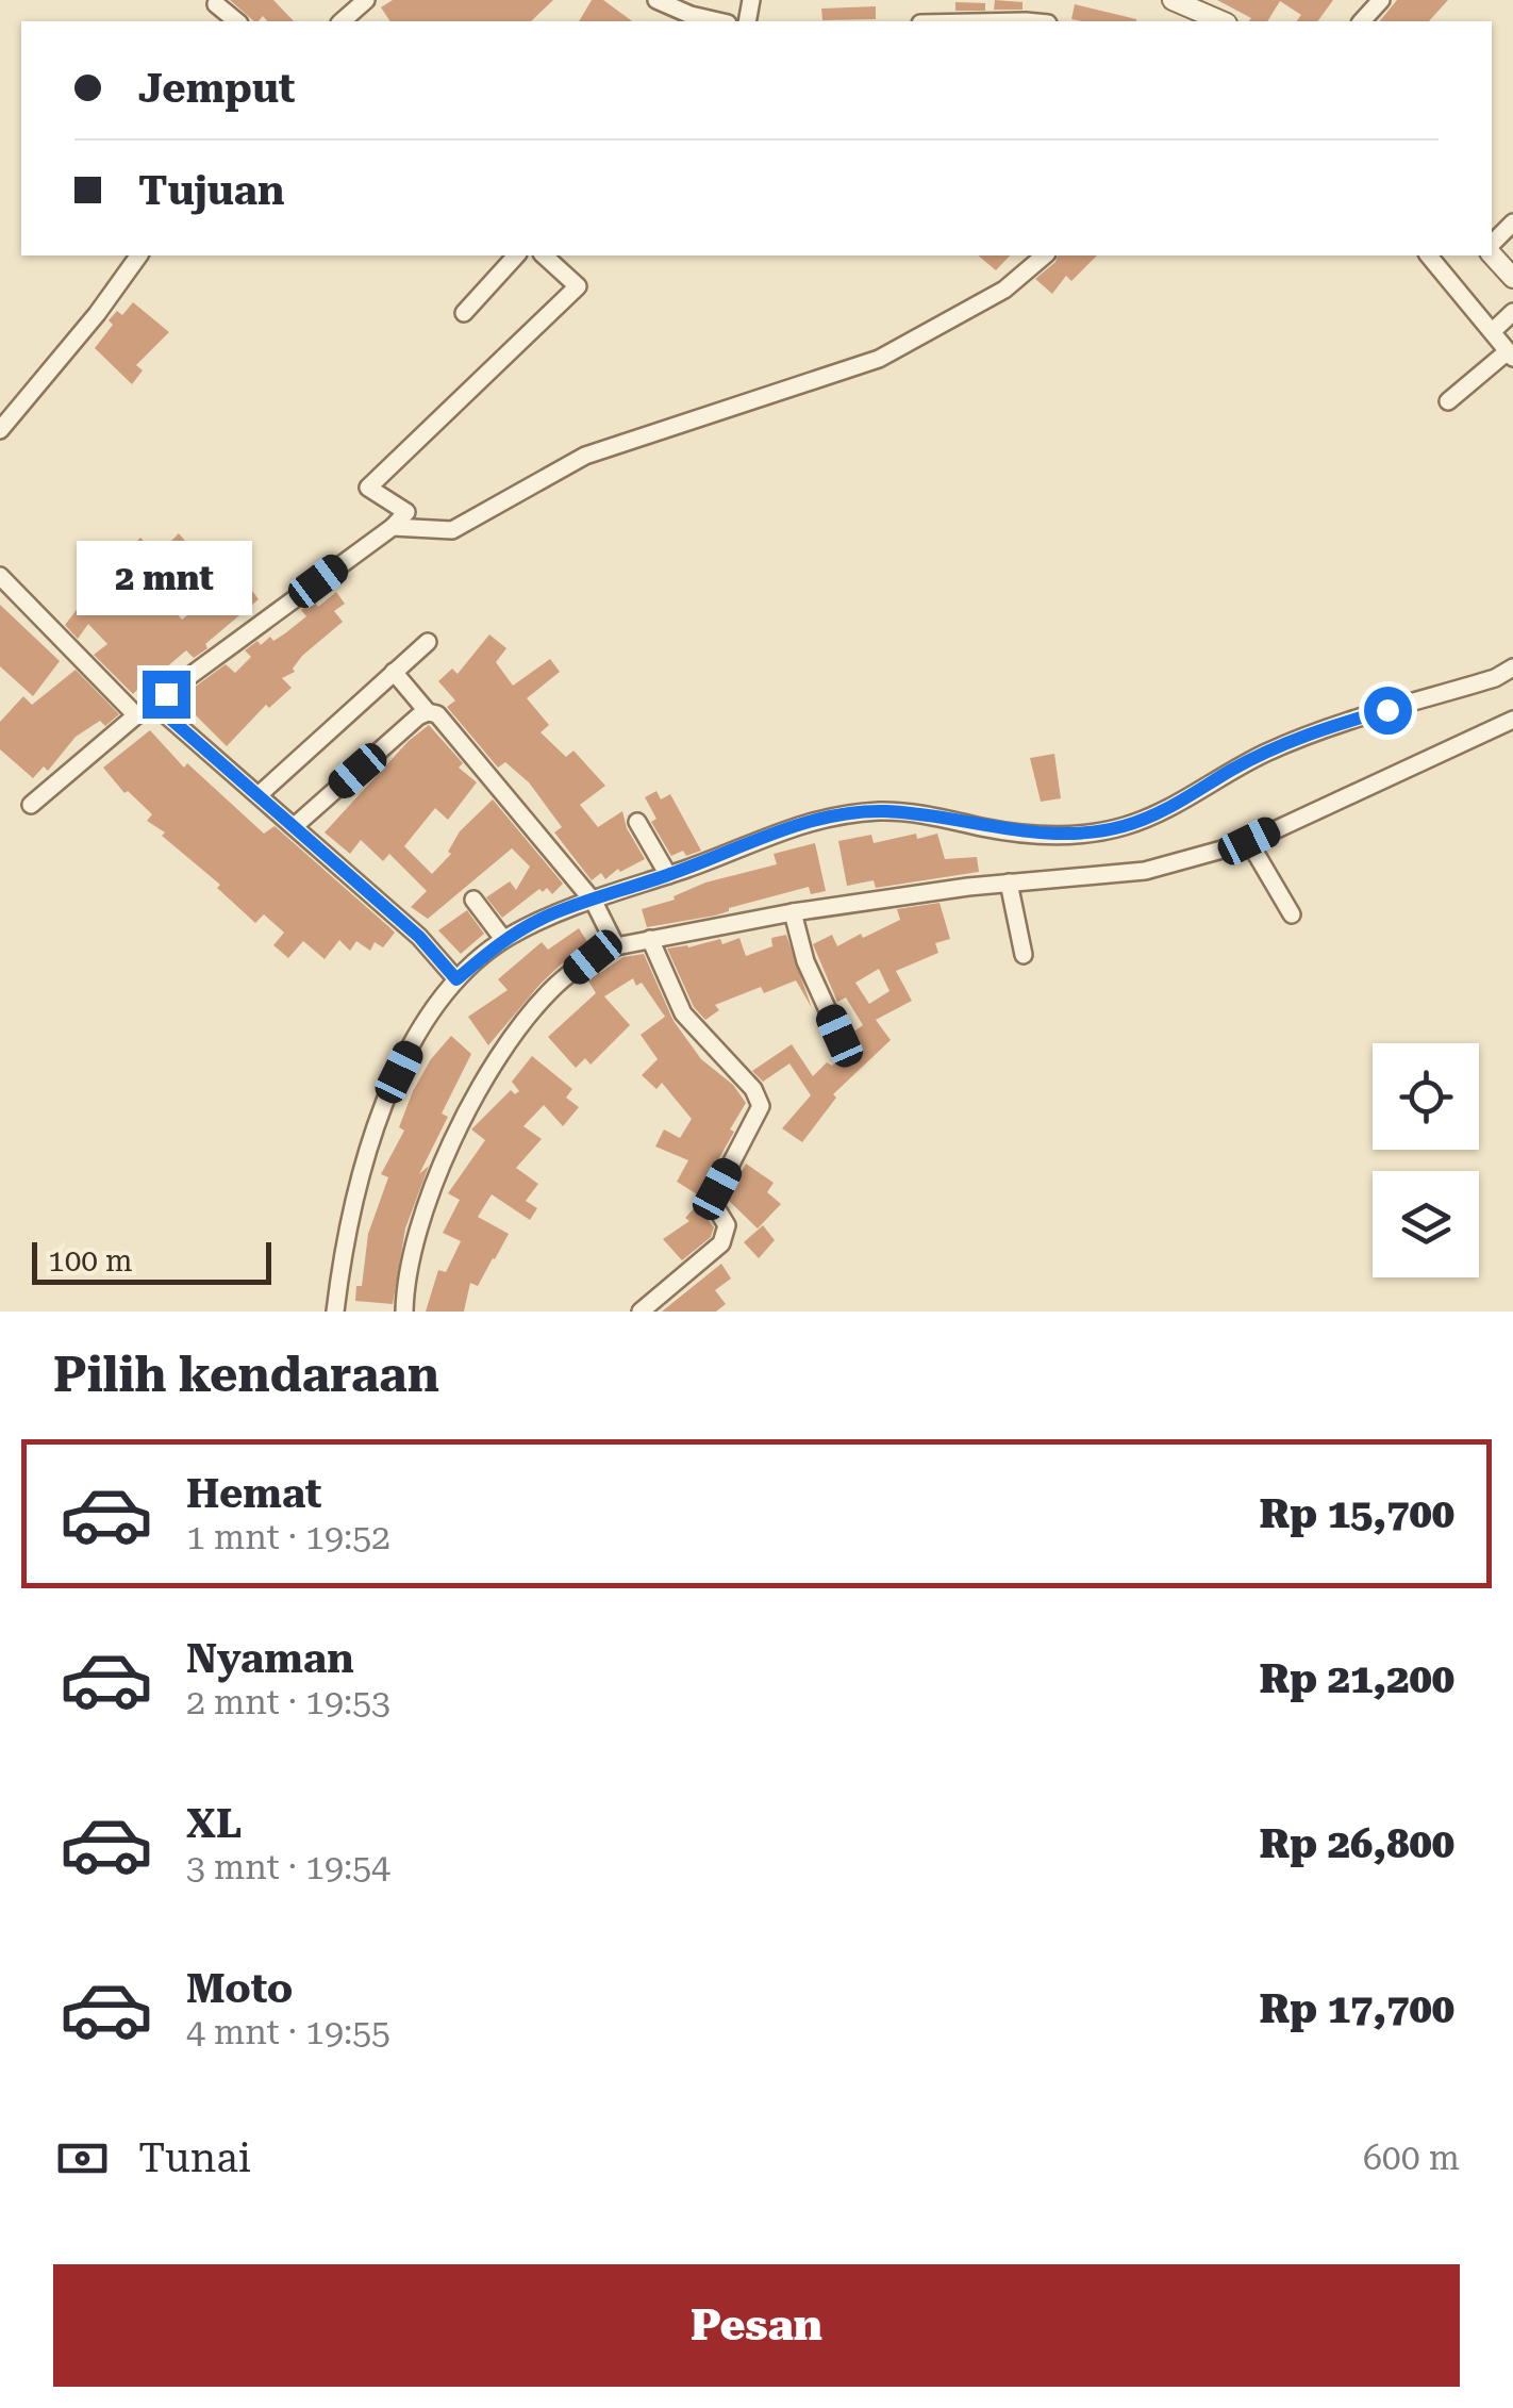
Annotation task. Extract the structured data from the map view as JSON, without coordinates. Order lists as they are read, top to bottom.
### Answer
{
  "scale_bar": "100 m",
  "page": {
    "banner": ["Jemput", "Tujuan"],
    "bubble": "2 mnt",
    "scale": "100 m",
    "heading": "Pilih kendaraan",
    "list": [
      {
        "name": "Hemat",
        "note": "1 mnt · 19:52",
        "value": "Rp 15,700"
      },
      {
        "name": "Nyaman",
        "note": "2 mnt · 19:53",
        "value": "Rp 21,200"
      },
      {
        "name": "XL",
        "note": "3 mnt · 19:54",
        "value": "Rp 26,800"
      },
      {
        "name": "Moto",
        "note": "4 mnt · 19:55",
        "value": "Rp 17,700"
      }
    ],
    "pay": ["Tunai", "600 m"],
    "buttons": "Pesan"
  }
}
